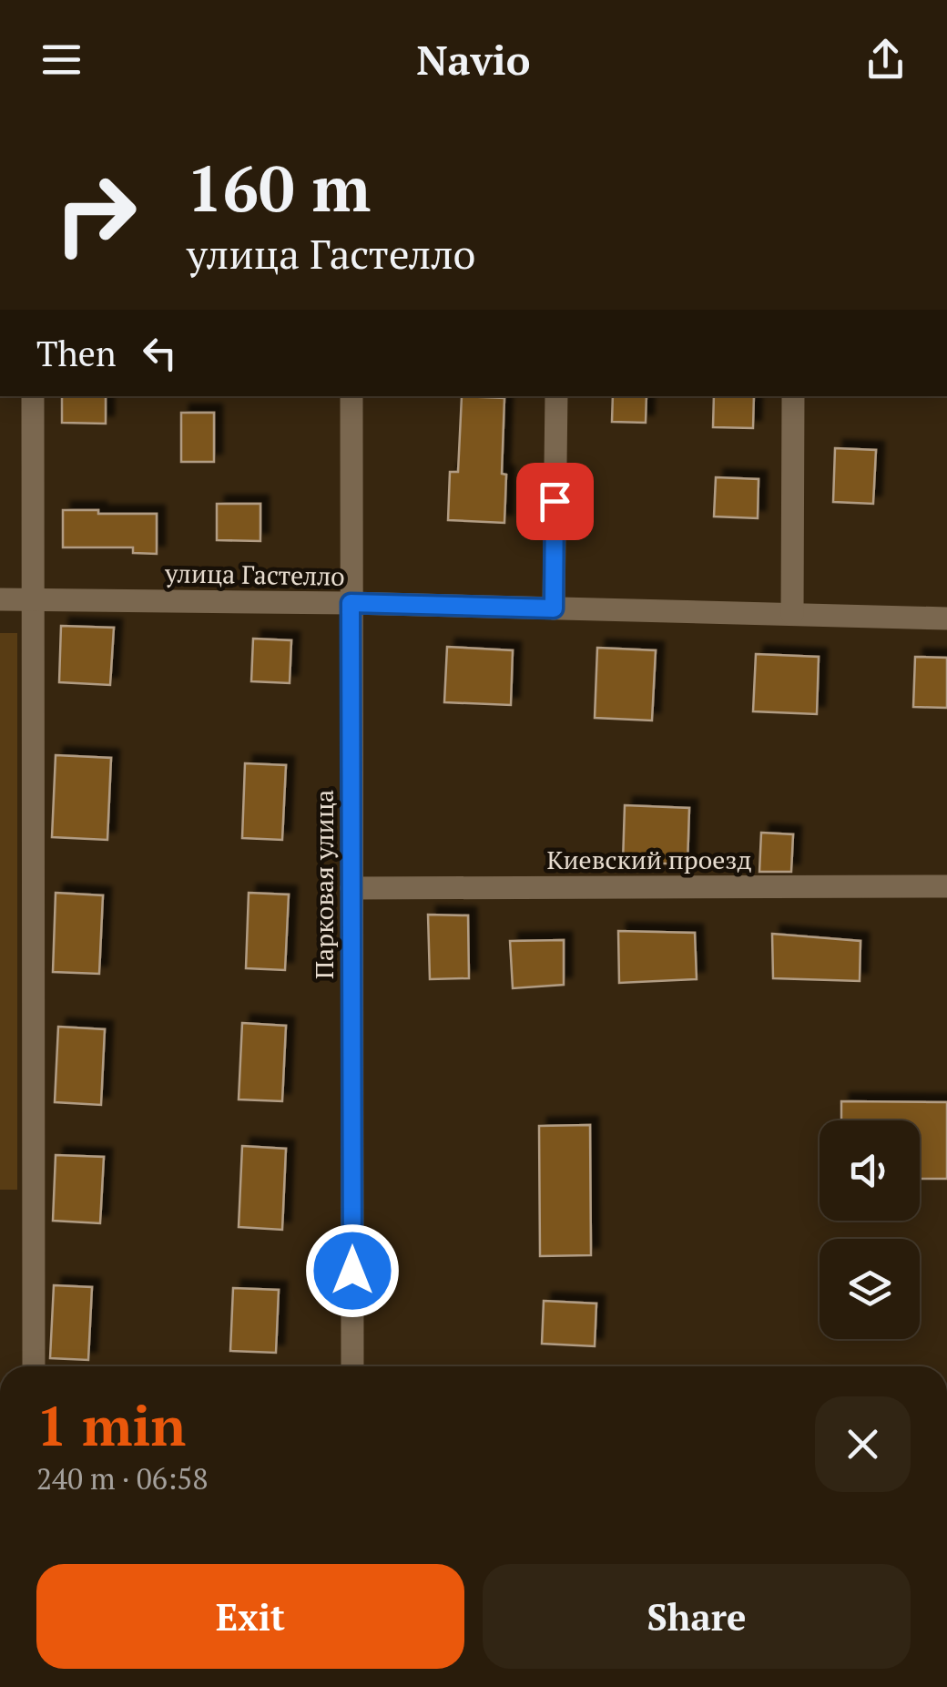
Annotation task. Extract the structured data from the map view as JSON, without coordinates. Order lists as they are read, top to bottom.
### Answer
{
  "streets": {
    "street": ["улица Гастелло", "Киевский проезд", "Парковая улица"]
  },
  "crossings": [
    ["улица Гастелло", "Парковая улица"],
    ["Киевский проезд", "Парковая улица"]
  ],
  "page": {
    "header": "Navio",
    "turn": ["160 m", "улица Гастелло"],
    "then": "Then",
    "heading": ["1 min", "240 m · 06:58"],
    "buttons": ["Exit", "Share"]
  }
}
